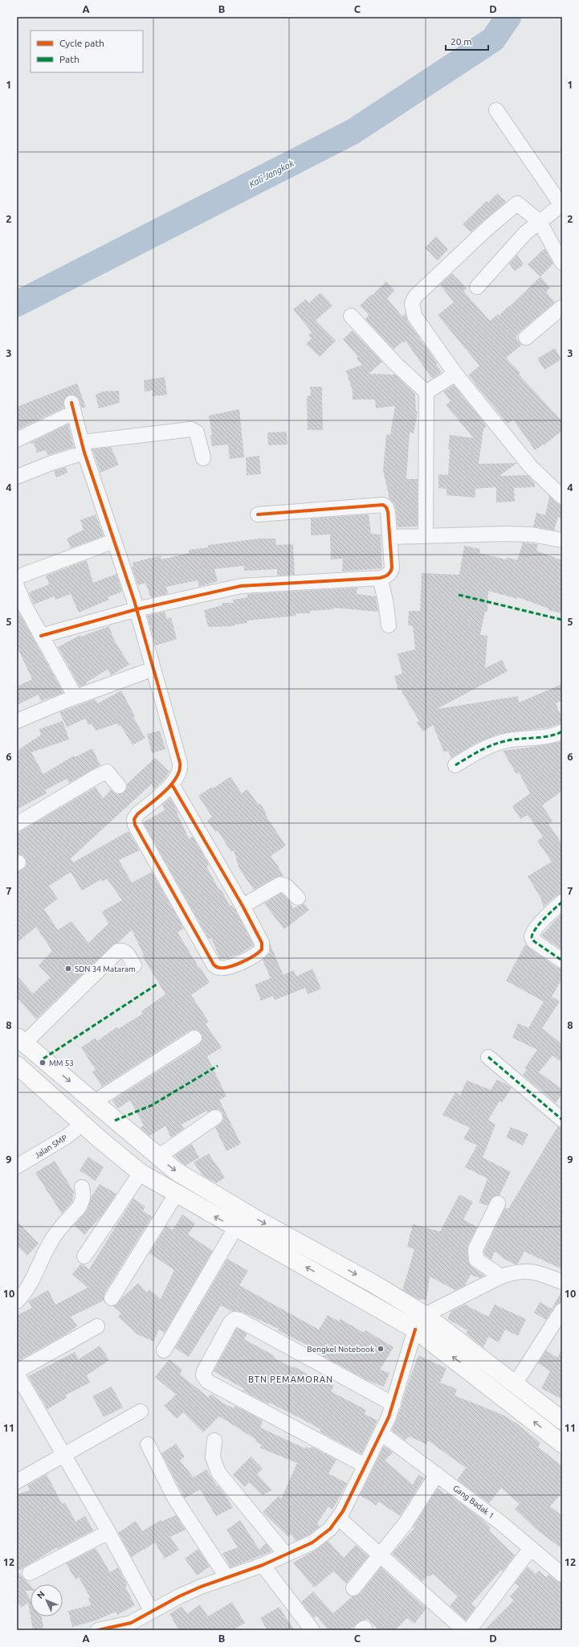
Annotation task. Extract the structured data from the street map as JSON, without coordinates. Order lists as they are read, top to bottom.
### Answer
{
  "streets": {
    "street": ["Jalan SMP", "Gang Badak 1"]
  },
  "districts": ["BTN PEMAMORAN"],
  "water": ["Kali Jangkok"],
  "places": ["SDN 34 Mataram", "MM 53", "Bengkel Notebook"],
  "legend": ["Cycle path", "Path"],
  "scale_bar": "20 m",
  "north": "top left",
  "grid": {
    "columns": [
      "A",
      "B",
      "C",
      "D"
    ],
    "rows": [
      "1",
      "2",
      "3",
      "4",
      "5",
      "6",
      "7",
      "8",
      "9",
      "10",
      "11",
      "12"
    ]
  }
}
